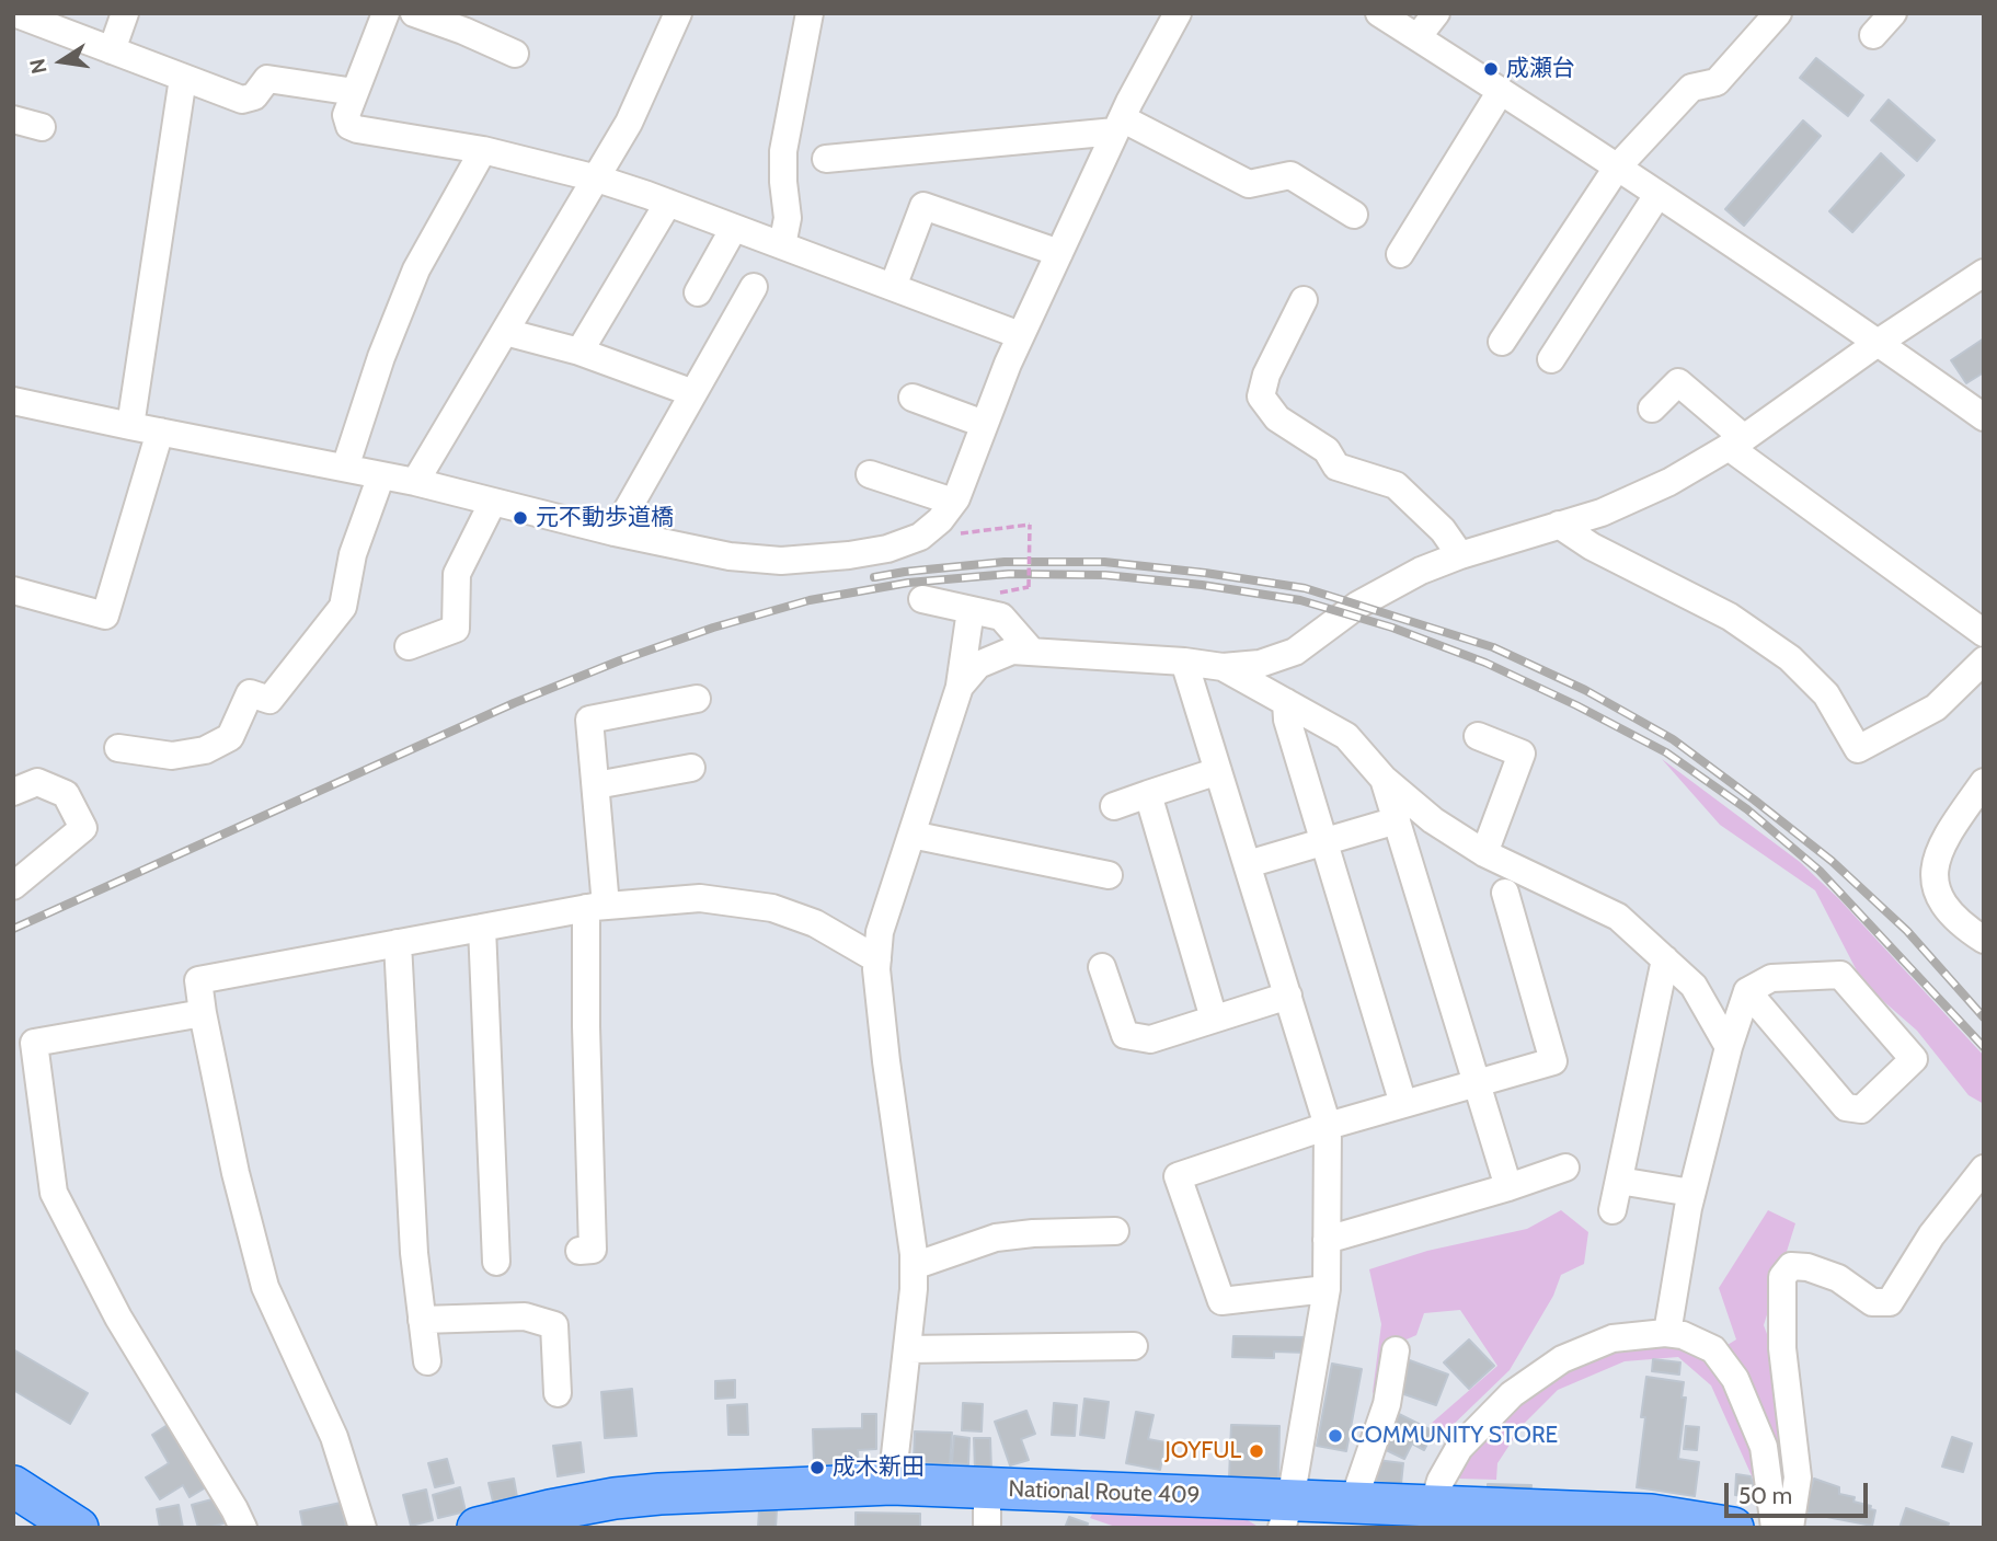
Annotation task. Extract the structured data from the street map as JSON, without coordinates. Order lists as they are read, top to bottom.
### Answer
{
  "streets": {
    "highway": ["National Route 409"]
  },
  "places": [
    "成瀬台",
    "元不動歩道橋",
    "COMMUNITY STORE",
    "JOYFUL",
    "成木新田"
  ],
  "scale_bar": "50 m",
  "north": "left"
}
